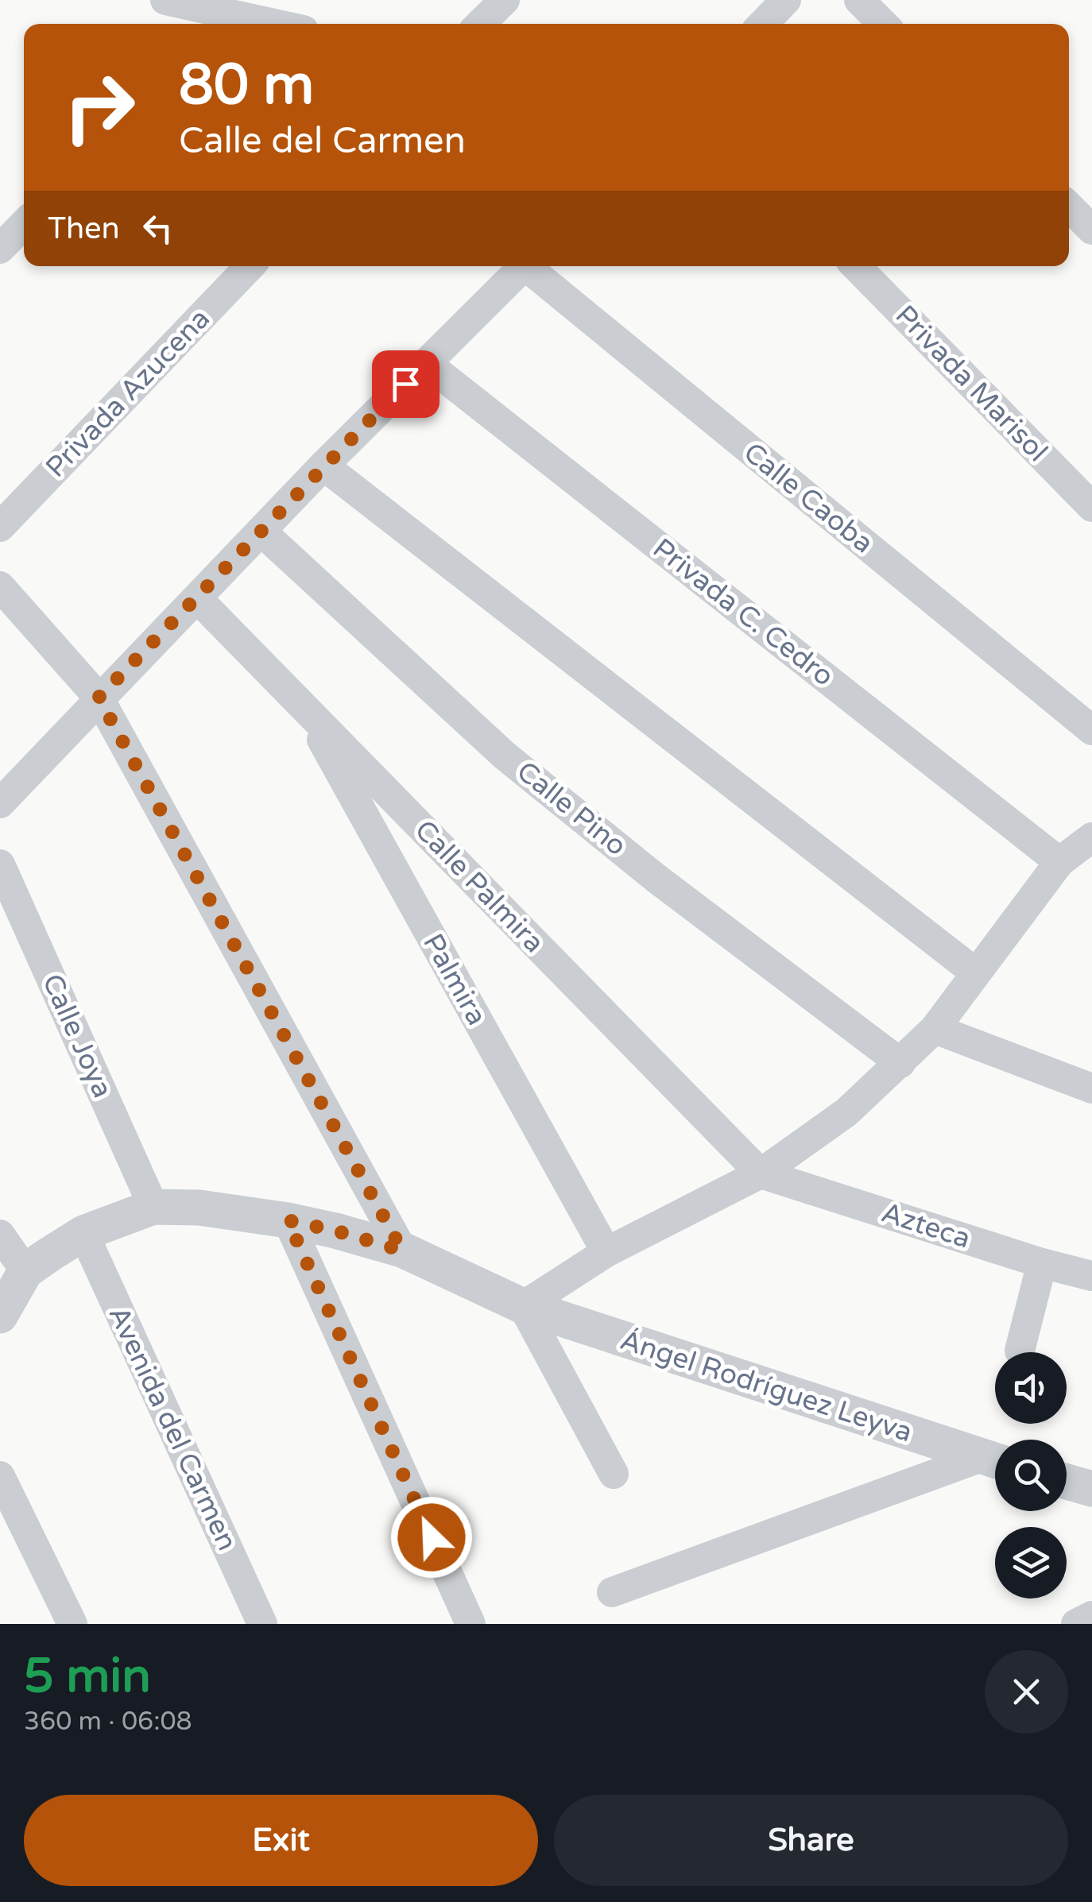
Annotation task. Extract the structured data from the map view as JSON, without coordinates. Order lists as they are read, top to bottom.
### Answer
{
  "streets": {
    "street": [
      "Privada Marisol",
      "Privada Azucena",
      "Calle Caoba",
      "Privada C. Cedro",
      "Calle Pino",
      "Calle Palmira",
      "Palmira",
      "Calle Joya",
      "Azteca",
      "Ángel Rodríguez Leyva",
      "Avenida del Carmen"
    ]
  },
  "crossings": [
    ["Calle Palmira", "Palmira"],
    ["Calle Palmira", "Azteca"],
    ["Calle Joya", "Ángel Rodríguez Leyva"],
    ["Ángel Rodríguez Leyva", "Avenida del Carmen"]
  ],
  "page": {
    "turn": ["80 m", "Calle del Carmen"],
    "then": "Then",
    "heading": ["5 min", "360 m · 06:08"],
    "buttons": ["Exit", "Share"]
  }
}
